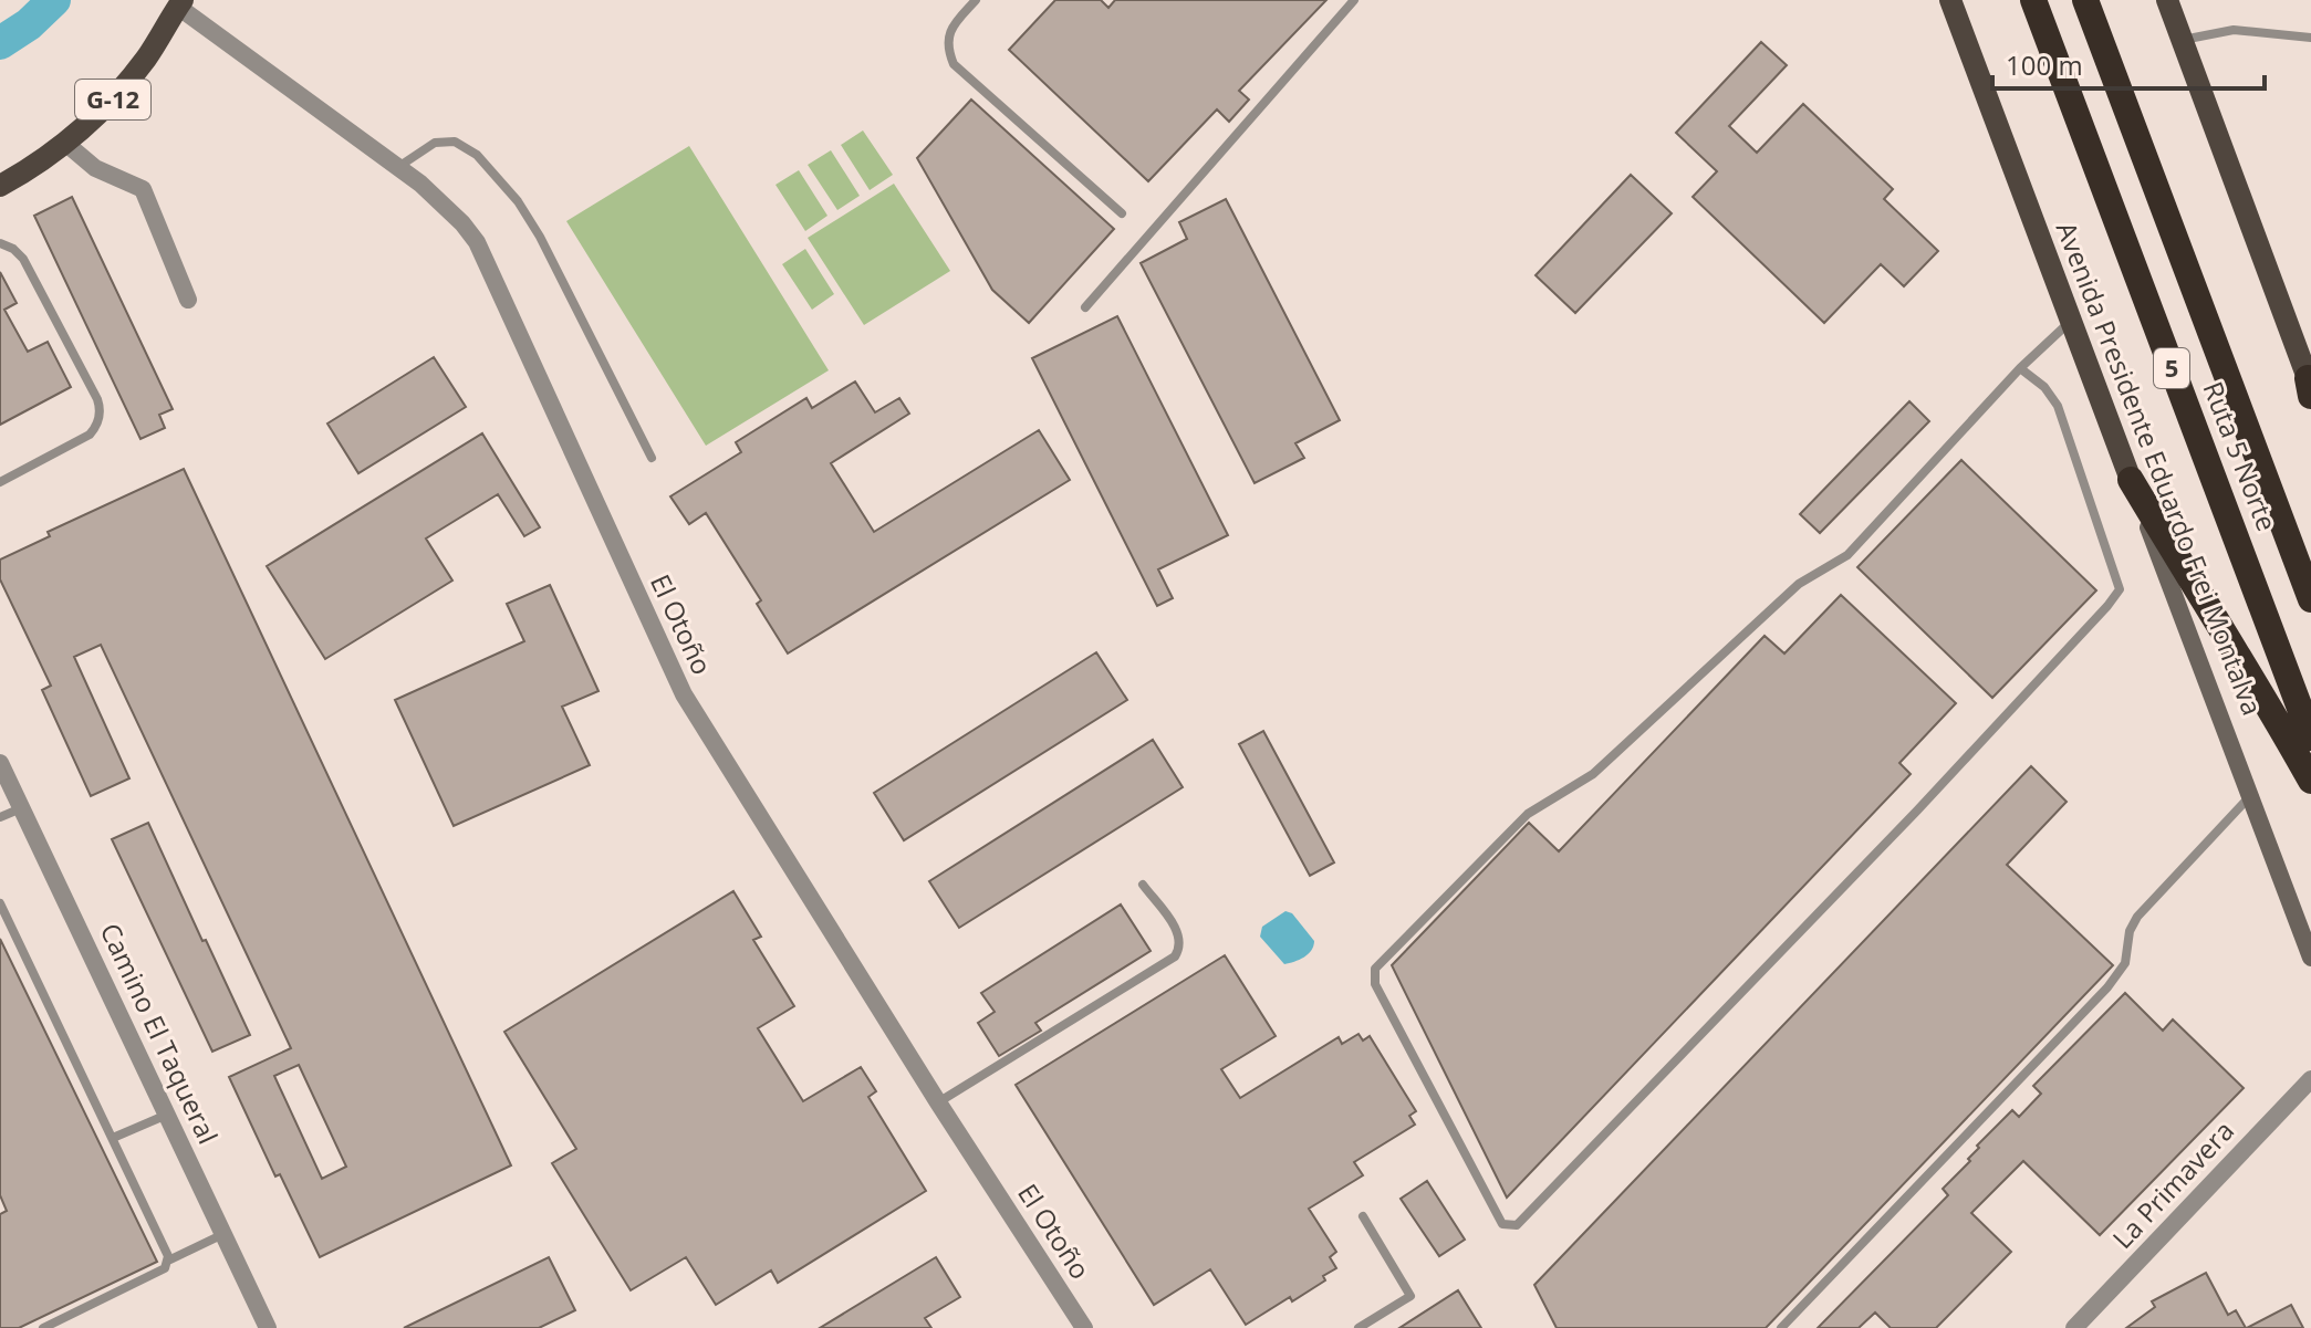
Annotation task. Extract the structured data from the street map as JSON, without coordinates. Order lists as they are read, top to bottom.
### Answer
{
  "streets": {
    "highway": ["5", "Ruta 5 Norte"],
    "main road": ["G-12", "Avenida Presidente Eduardo Frei Montalva"],
    "street": ["El Otoño", "Camino El Taqueral", "La Primavera"]
  },
  "crossings": [
    ["G-12", "El Otoño"]
  ],
  "scale_bar": "100 m"
}
